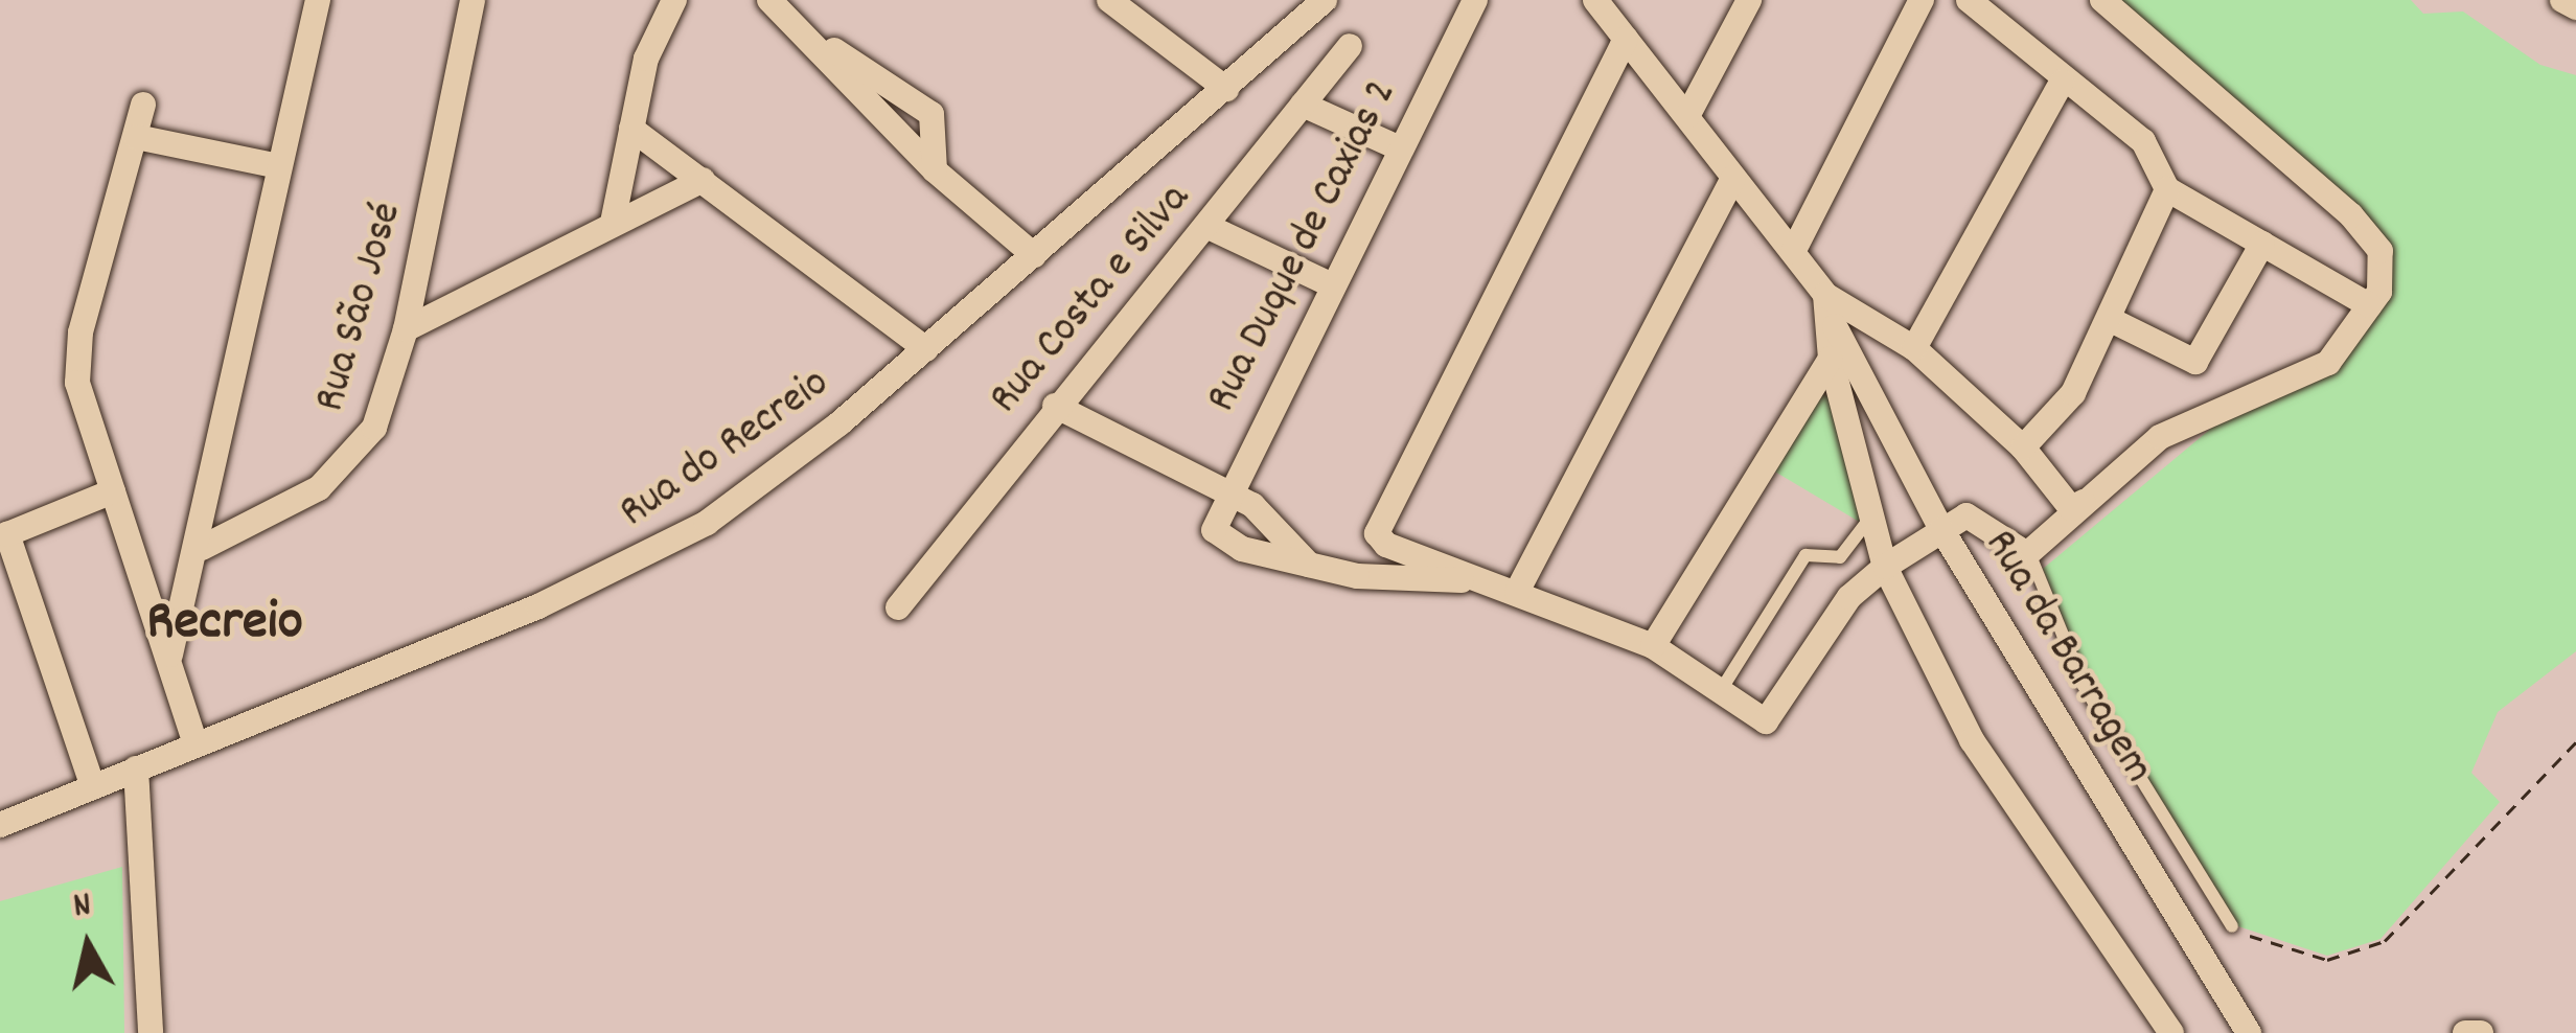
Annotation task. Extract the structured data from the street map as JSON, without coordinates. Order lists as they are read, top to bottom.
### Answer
{
  "streets": {
    "street": [
      "Rua Duque de Caxias 2",
      "Rua Costa e Silva",
      "Rua São José",
      "Rua do Recreio",
      "Rua da Barragem"
    ]
  },
  "districts": ["Recreio"],
  "north": "top"
}
